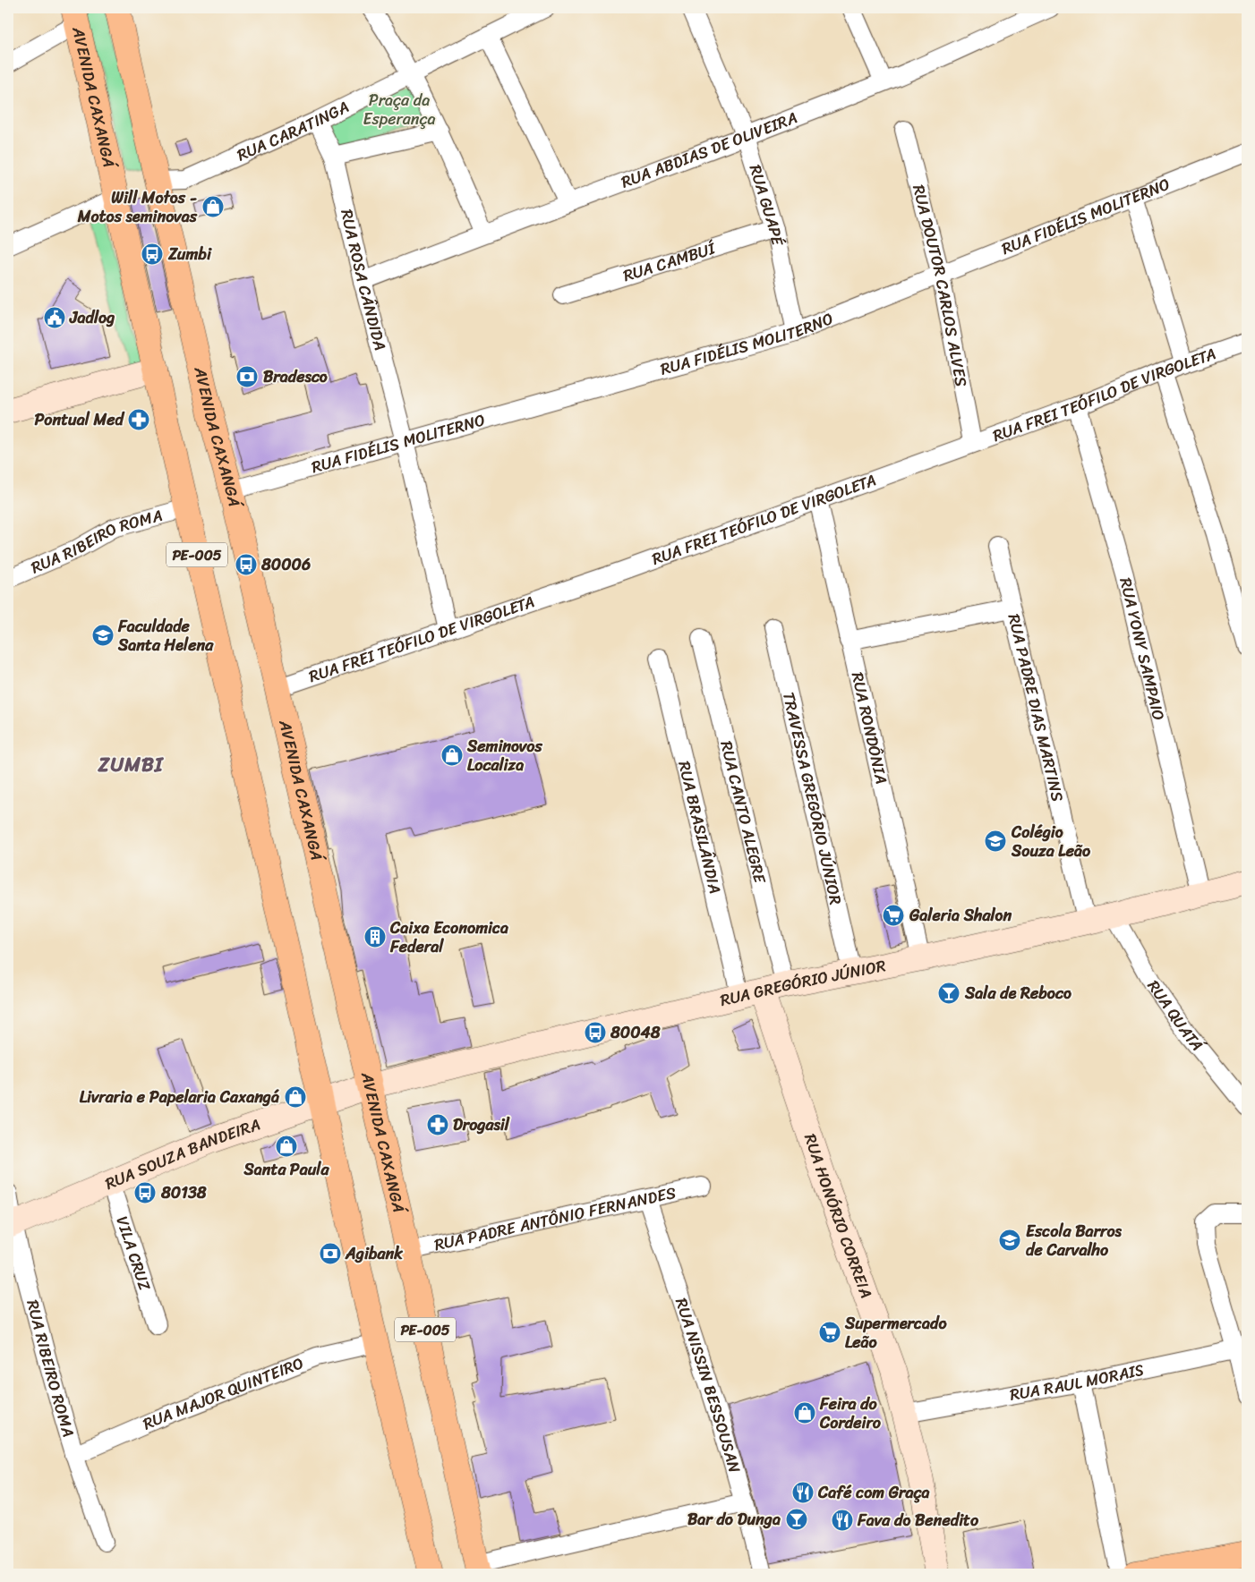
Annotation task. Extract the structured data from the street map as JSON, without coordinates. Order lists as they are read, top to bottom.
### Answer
{
  "streets": {
    "main road": [
      "AVENIDA CAXANGÁ",
      "PE-005",
      "RUA GREGÓRIO JÚNIOR",
      "RUA SOUZA BANDEIRA",
      "RUA HONÓRIO CORREIA"
    ],
    "street": [
      "RUA CARATINGA",
      "RUA ABDIAS DE OLIVEIRA",
      "RUA GUAPÉ",
      "RUA FIDÉLIS MOLITERNO",
      "RUA CAMBUÍ",
      "RUA ROSA CÂNDIDA",
      "RUA DOUTOR CARLOS ALVES",
      "RUA FREI TEÓFILO DE VIRGOLETA",
      "RUA RIBEIRO ROMA",
      "RUA YONY SAMPAIO",
      "RUA PADRE DIAS MARTINS",
      "RUA RONDÔNIA",
      "TRAVESSA GREGÓRIO JÚNIOR",
      "RUA CANTO ALEGRE",
      "RUA BRASILÂNDIA",
      "RUA QUATÁ",
      "RUA PADRE ANTÔNIO FERNANDES",
      "VILA CRUZ",
      "RUA RAUL MORAIS",
      "RUA NISSIN BESSOUSAN",
      "RUA MAJOR QUINTEIRO"
    ]
  },
  "crossings": [
    ["AVENIDA CAXANGÁ", "RUA CARATINGA"],
    ["AVENIDA CAXANGÁ", "RUA FIDÉLIS MOLITERNO"],
    ["AVENIDA CAXANGÁ", "RUA FREI TEÓFILO DE VIRGOLETA"],
    ["AVENIDA CAXANGÁ", "RUA RIBEIRO ROMA"],
    ["AVENIDA CAXANGÁ", "RUA GREGÓRIO JÚNIOR"],
    ["AVENIDA CAXANGÁ", "RUA SOUZA BANDEIRA"],
    ["AVENIDA CAXANGÁ", "RUA PADRE ANTÔNIO FERNANDES"],
    ["AVENIDA CAXANGÁ", "RUA MAJOR QUINTEIRO"],
    ["RUA CARATINGA", "RUA ROSA CÂNDIDA"],
    ["RUA ABDIAS DE OLIVEIRA", "RUA GUAPÉ"],
    ["RUA ABDIAS DE OLIVEIRA", "RUA ROSA CÂNDIDA"],
    ["RUA GUAPÉ", "RUA FIDÉLIS MOLITERNO"],
    ["RUA GUAPÉ", "RUA CAMBUÍ"],
    ["RUA FIDÉLIS MOLITERNO", "RUA ROSA CÂNDIDA"],
    ["RUA FIDÉLIS MOLITERNO", "RUA DOUTOR CARLOS ALVES"],
    ["RUA ROSA CÂNDIDA", "RUA FREI TEÓFILO DE VIRGOLETA"],
    ["RUA DOUTOR CARLOS ALVES", "RUA FREI TEÓFILO DE VIRGOLETA"],
    ["RUA FREI TEÓFILO DE VIRGOLETA", "RUA YONY SAMPAIO"],
    ["RUA FREI TEÓFILO DE VIRGOLETA", "RUA RONDÔNIA"],
    ["RUA RIBEIRO ROMA", "RUA SOUZA BANDEIRA"],
    ["RUA RIBEIRO ROMA", "RUA MAJOR QUINTEIRO"],
    ["RUA YONY SAMPAIO", "RUA GREGÓRIO JÚNIOR"],
    ["RUA PADRE DIAS MARTINS", "RUA GREGÓRIO JÚNIOR"],
    ["RUA RONDÔNIA", "RUA GREGÓRIO JÚNIOR"],
    ["TRAVESSA GREGÓRIO JÚNIOR", "RUA GREGÓRIO JÚNIOR"],
    ["RUA CANTO ALEGRE", "RUA GREGÓRIO JÚNIOR"],
    ["RUA BRASILÂNDIA", "RUA GREGÓRIO JÚNIOR"],
    ["RUA BRASILÂNDIA", "RUA HONÓRIO CORREIA"],
    ["RUA GREGÓRIO JÚNIOR", "RUA QUATÁ"],
    ["RUA GREGÓRIO JÚNIOR", "RUA SOUZA BANDEIRA"],
    ["RUA GREGÓRIO JÚNIOR", "RUA HONÓRIO CORREIA"],
    ["RUA SOUZA BANDEIRA", "VILA CRUZ"],
    ["RUA HONÓRIO CORREIA", "RUA RAUL MORAIS"],
    ["RUA PADRE ANTÔNIO FERNANDES", "RUA NISSIN BESSOUSAN"]
  ],
  "districts": ["ZUMBI"],
  "parks": ["Praça da Esperança"],
  "places": {
    "shop": [
      "Will Motos - Motos seminovas",
      "Seminovos Localiza",
      "Livraria e Papelaria Caxangá",
      "Santa Paula",
      "Feira do Cordeiro"
    ],
    "bus stop": [
      "Zumbi",
      "80006",
      "80048",
      "80138"
    ],
    "public building": ["Jadlog"],
    "bank": ["Bradesco", "Agibank"],
    "pharmacy": ["Pontual Med", "Drogasil"],
    "school or university": ["Faculdade Santa Helena", "Colégio Souza Leão", "Escola Barros de Carvalho"],
    "supermarket": ["Galeria Shalon", "Supermercado Leão"],
    "building": ["Caixa Economica Federal"],
    "bar": ["Sala de Reboco", "Bar do Dunga"],
    "restaurant": ["Café com Graça", "Fava do Benedito"]
  }
}
